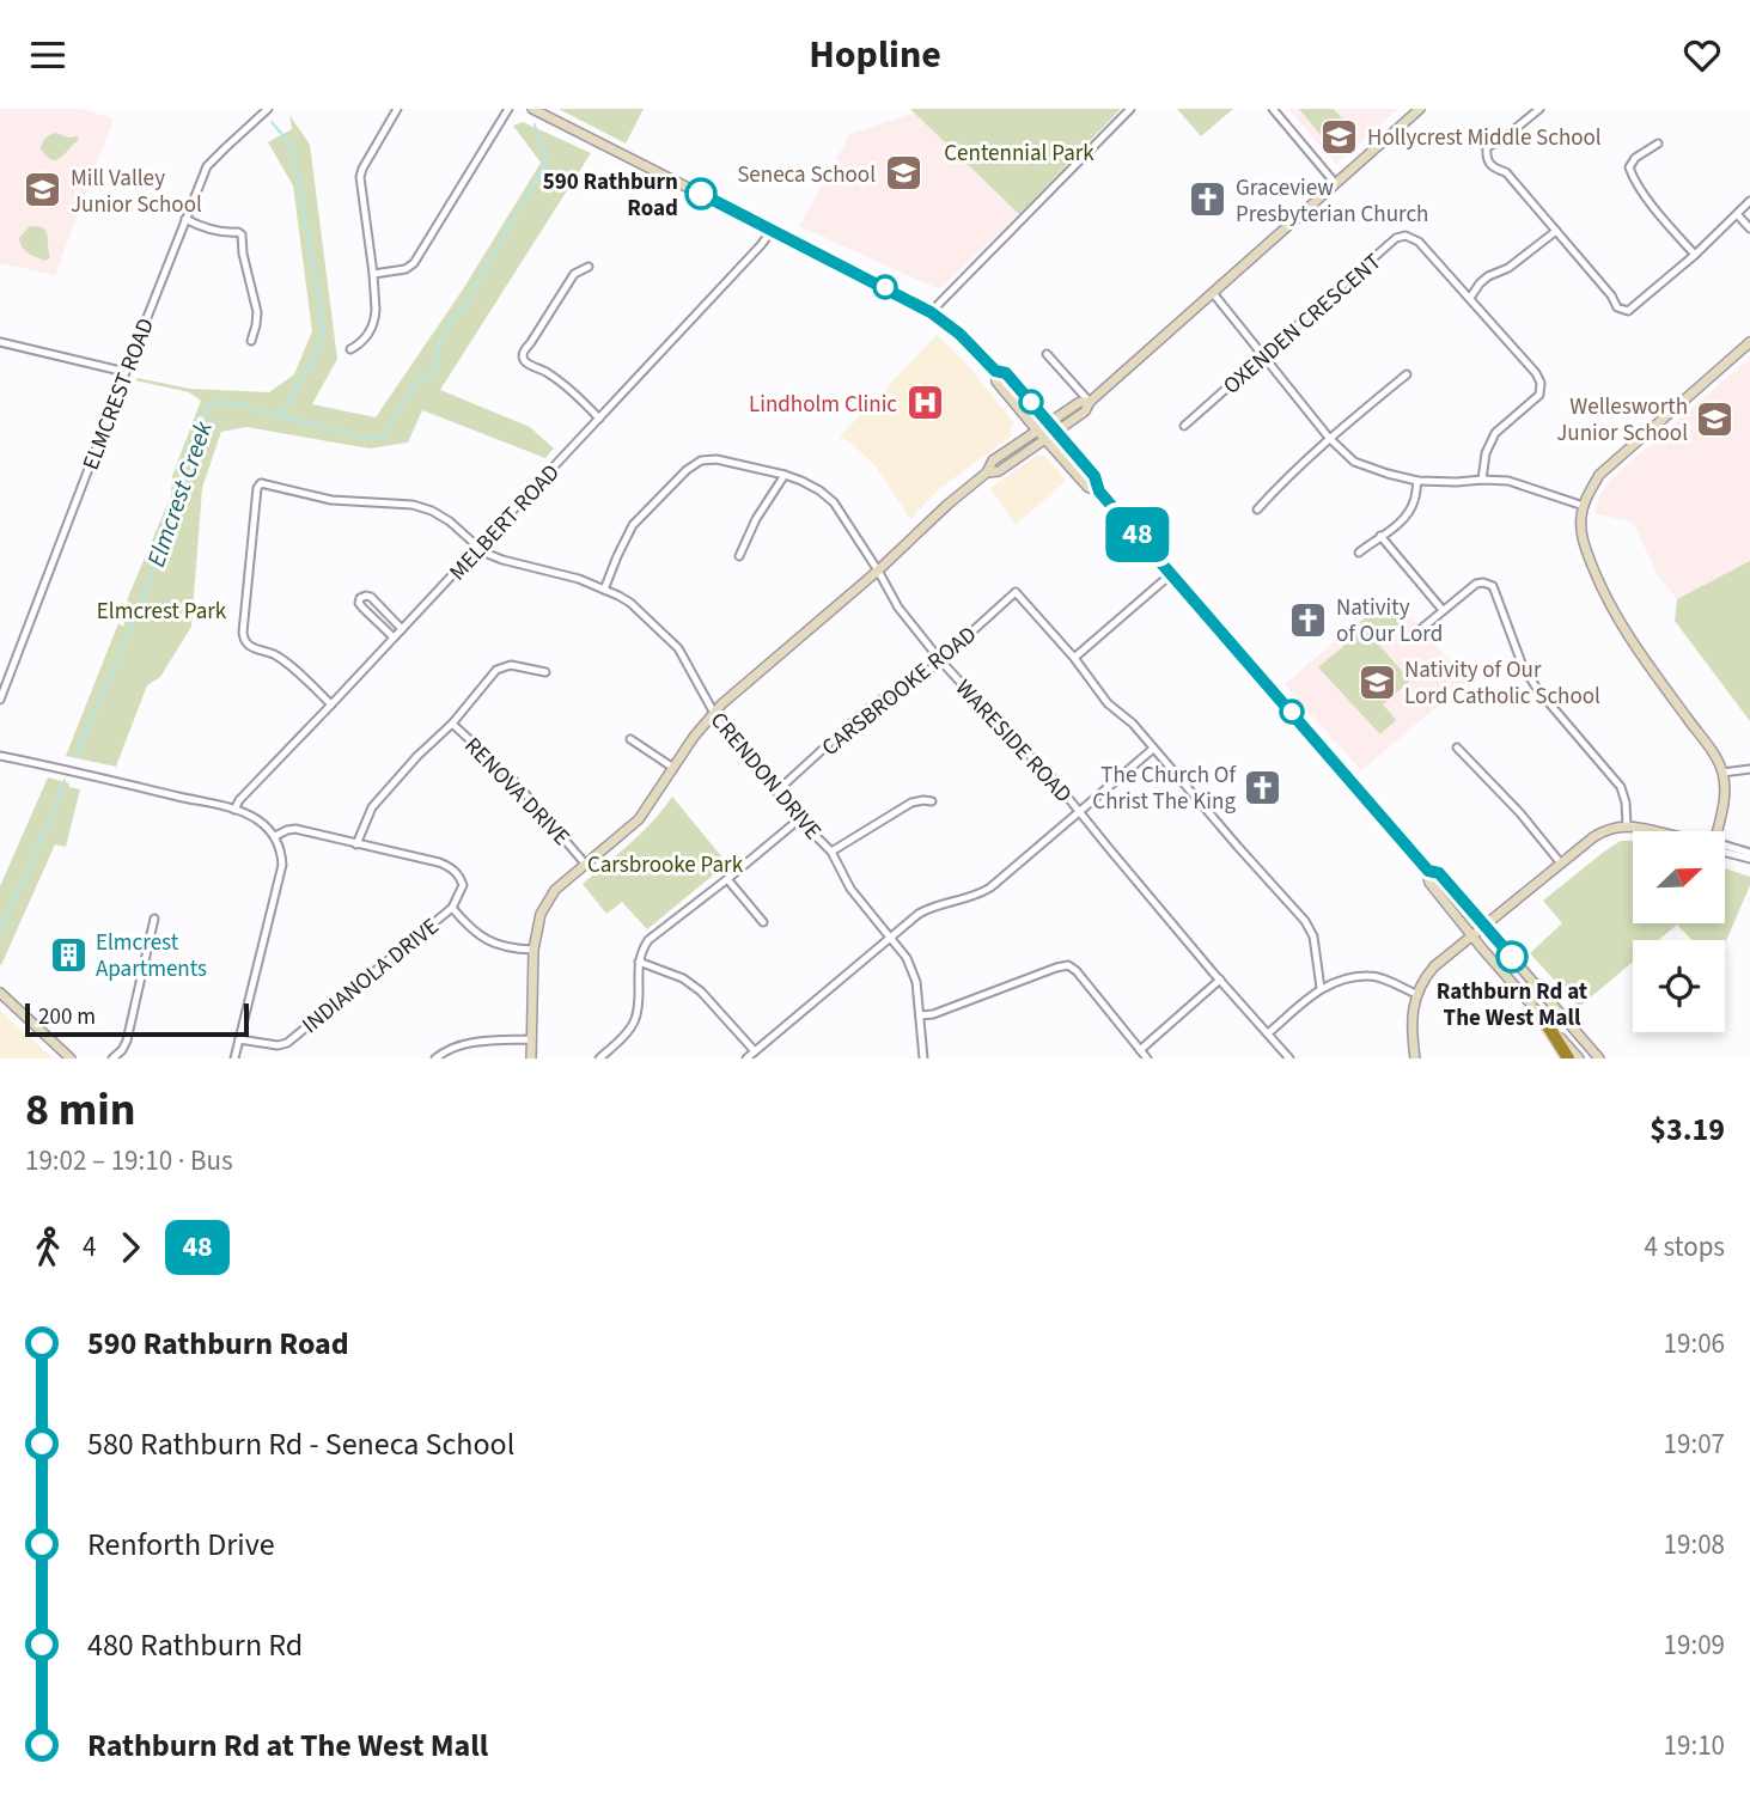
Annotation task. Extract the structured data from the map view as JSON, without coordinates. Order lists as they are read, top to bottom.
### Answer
{
  "streets": {
    "street": [
      "OXENDEN CRESCENT",
      "ELMCREST ROAD",
      "MELBERT ROAD",
      "CARSBROOKE ROAD",
      "WARESIDE ROAD",
      "CRENDON DRIVE",
      "RENOVA DRIVE",
      "INDIANOLA DRIVE"
    ]
  },
  "crossings": [
    ["MELBERT ROAD", "CRENDON DRIVE"],
    ["CARSBROOKE ROAD", "WARESIDE ROAD"],
    ["CARSBROOKE ROAD", "CRENDON DRIVE"],
    ["WARESIDE ROAD", "CRENDON DRIVE"]
  ],
  "water": ["Elmcrest Creek"],
  "parks": ["Centennial Park", "Elmcrest Park", "Carsbrooke Park"],
  "places": {
    "school or university": [
      "Hollycrest Middle School",
      "Seneca School",
      "Mill Valley Junior School",
      "Wellesworth Junior School",
      "Nativity of Our Lord Catholic School"
    ],
    "other": ["590 Rathburn Road", "Rathburn Rd at The West Mall"],
    "church": ["Graceview Presbyterian Church", "Nativity of Our Lord", "The Church Of Christ The King"],
    "hospital": ["Lindholm Clinic"],
    "building": ["Elmcrest Apartments"]
  },
  "lines": ["bus line 48"],
  "scale_bar": "200 m",
  "north": "top right",
  "page": {
    "header": "Hopline",
    "on_map": "48",
    "scale": "200 m",
    "heading": ["8 min", "19:02 – 19:10 · Bus", "$3.19"],
    "legs": ["4", "48", "4 stops"],
    "list": [
      {
        "name": "590 Rathburn Road",
        "value": "19:06"
      },
      {
        "name": "580 Rathburn Rd - Seneca School",
        "value": "19:07"
      },
      {
        "name": "Renforth Drive",
        "value": "19:08"
      },
      {
        "name": "480 Rathburn Rd",
        "value": "19:09"
      },
      {
        "name": "Rathburn Rd at The West Mall",
        "value": "19:10"
      }
    ]
  }
}
